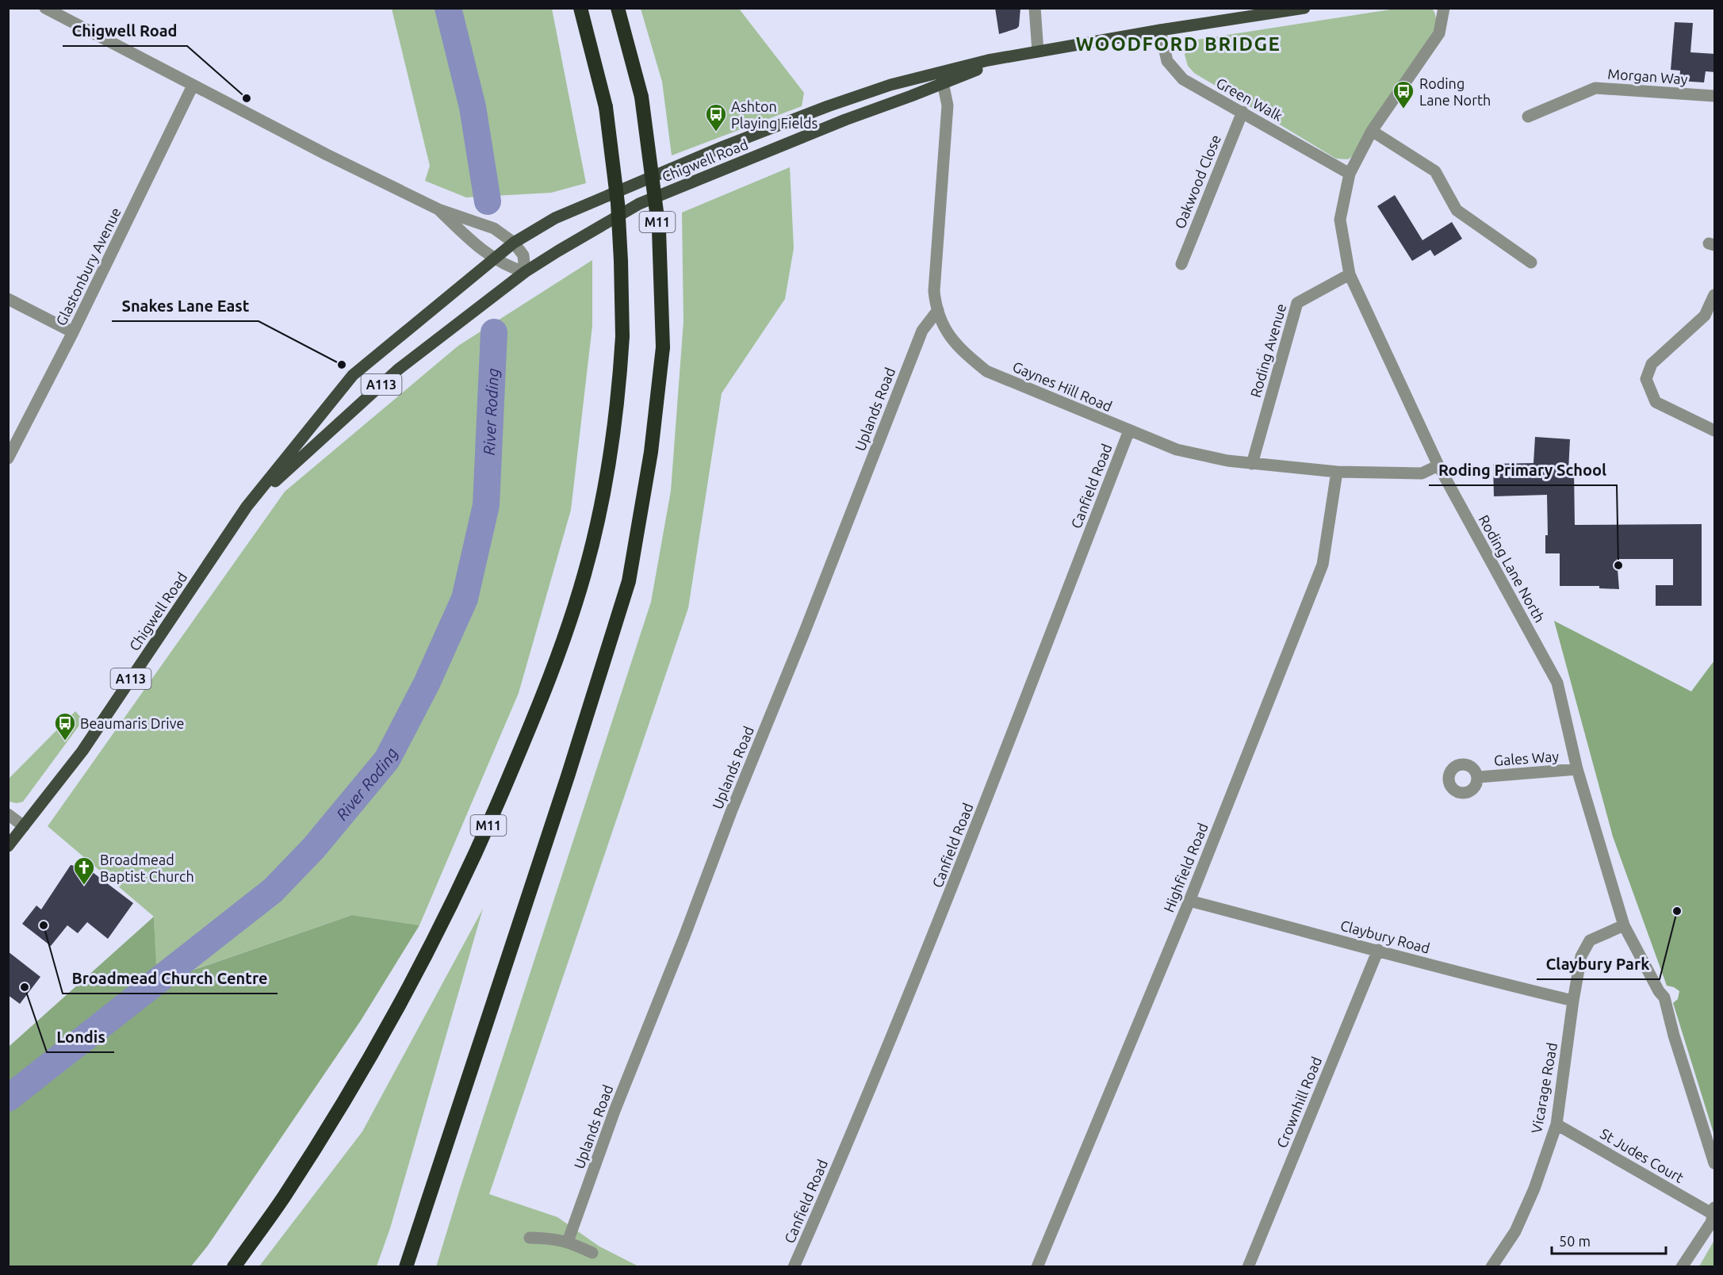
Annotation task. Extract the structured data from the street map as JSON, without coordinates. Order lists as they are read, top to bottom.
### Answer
{
  "streets": {
    "highway": ["M11"],
    "main road": ["Chigwell Road", "A113"],
    "street": [
      "Morgan Way",
      "Green Walk",
      "Oakwood Close",
      "Glastonbury Avenue",
      "Roding Avenue",
      "Gaynes Hill Road",
      "Uplands Road",
      "Canfield Road",
      "Roding Lane North",
      "Gales Way",
      "Highfield Road",
      "Claybury Road",
      "Vicarage Road",
      "Crownhill Road",
      "St Judes Court"
    ]
  },
  "crossings": [
    ["Green Walk", "Chigwell Road"],
    ["Green Walk", "Oakwood Close"],
    ["Green Walk", "Roding Lane North"],
    ["Chigwell Road", "Gaynes Hill Road"],
    ["Roding Avenue", "Gaynes Hill Road"],
    ["Roding Avenue", "Roding Lane North"],
    ["Gaynes Hill Road", "Uplands Road"],
    ["Gaynes Hill Road", "Canfield Road"],
    ["Gaynes Hill Road", "Roding Lane North"],
    ["Gaynes Hill Road", "Highfield Road"],
    ["Roding Lane North", "Gales Way"],
    ["Roding Lane North", "Vicarage Road"],
    ["Highfield Road", "Claybury Road"],
    ["Claybury Road", "Vicarage Road"],
    ["Claybury Road", "Crownhill Road"],
    ["Vicarage Road", "St Judes Court"]
  ],
  "districts": ["WOODFORD BRIDGE"],
  "water": ["River Roding"],
  "places": {
    "other": [
      "Chigwell Road",
      "Snakes Lane East",
      "Roding Primary School",
      "Claybury Park",
      "Broadmead Church Centre",
      "Londis"
    ],
    "bus stop": ["Roding Lane North", "Ashton Playing Fields", "Beaumaris Drive"],
    "church": ["Broadmead Baptist Church"]
  },
  "scale_bar": "50 m"
}
